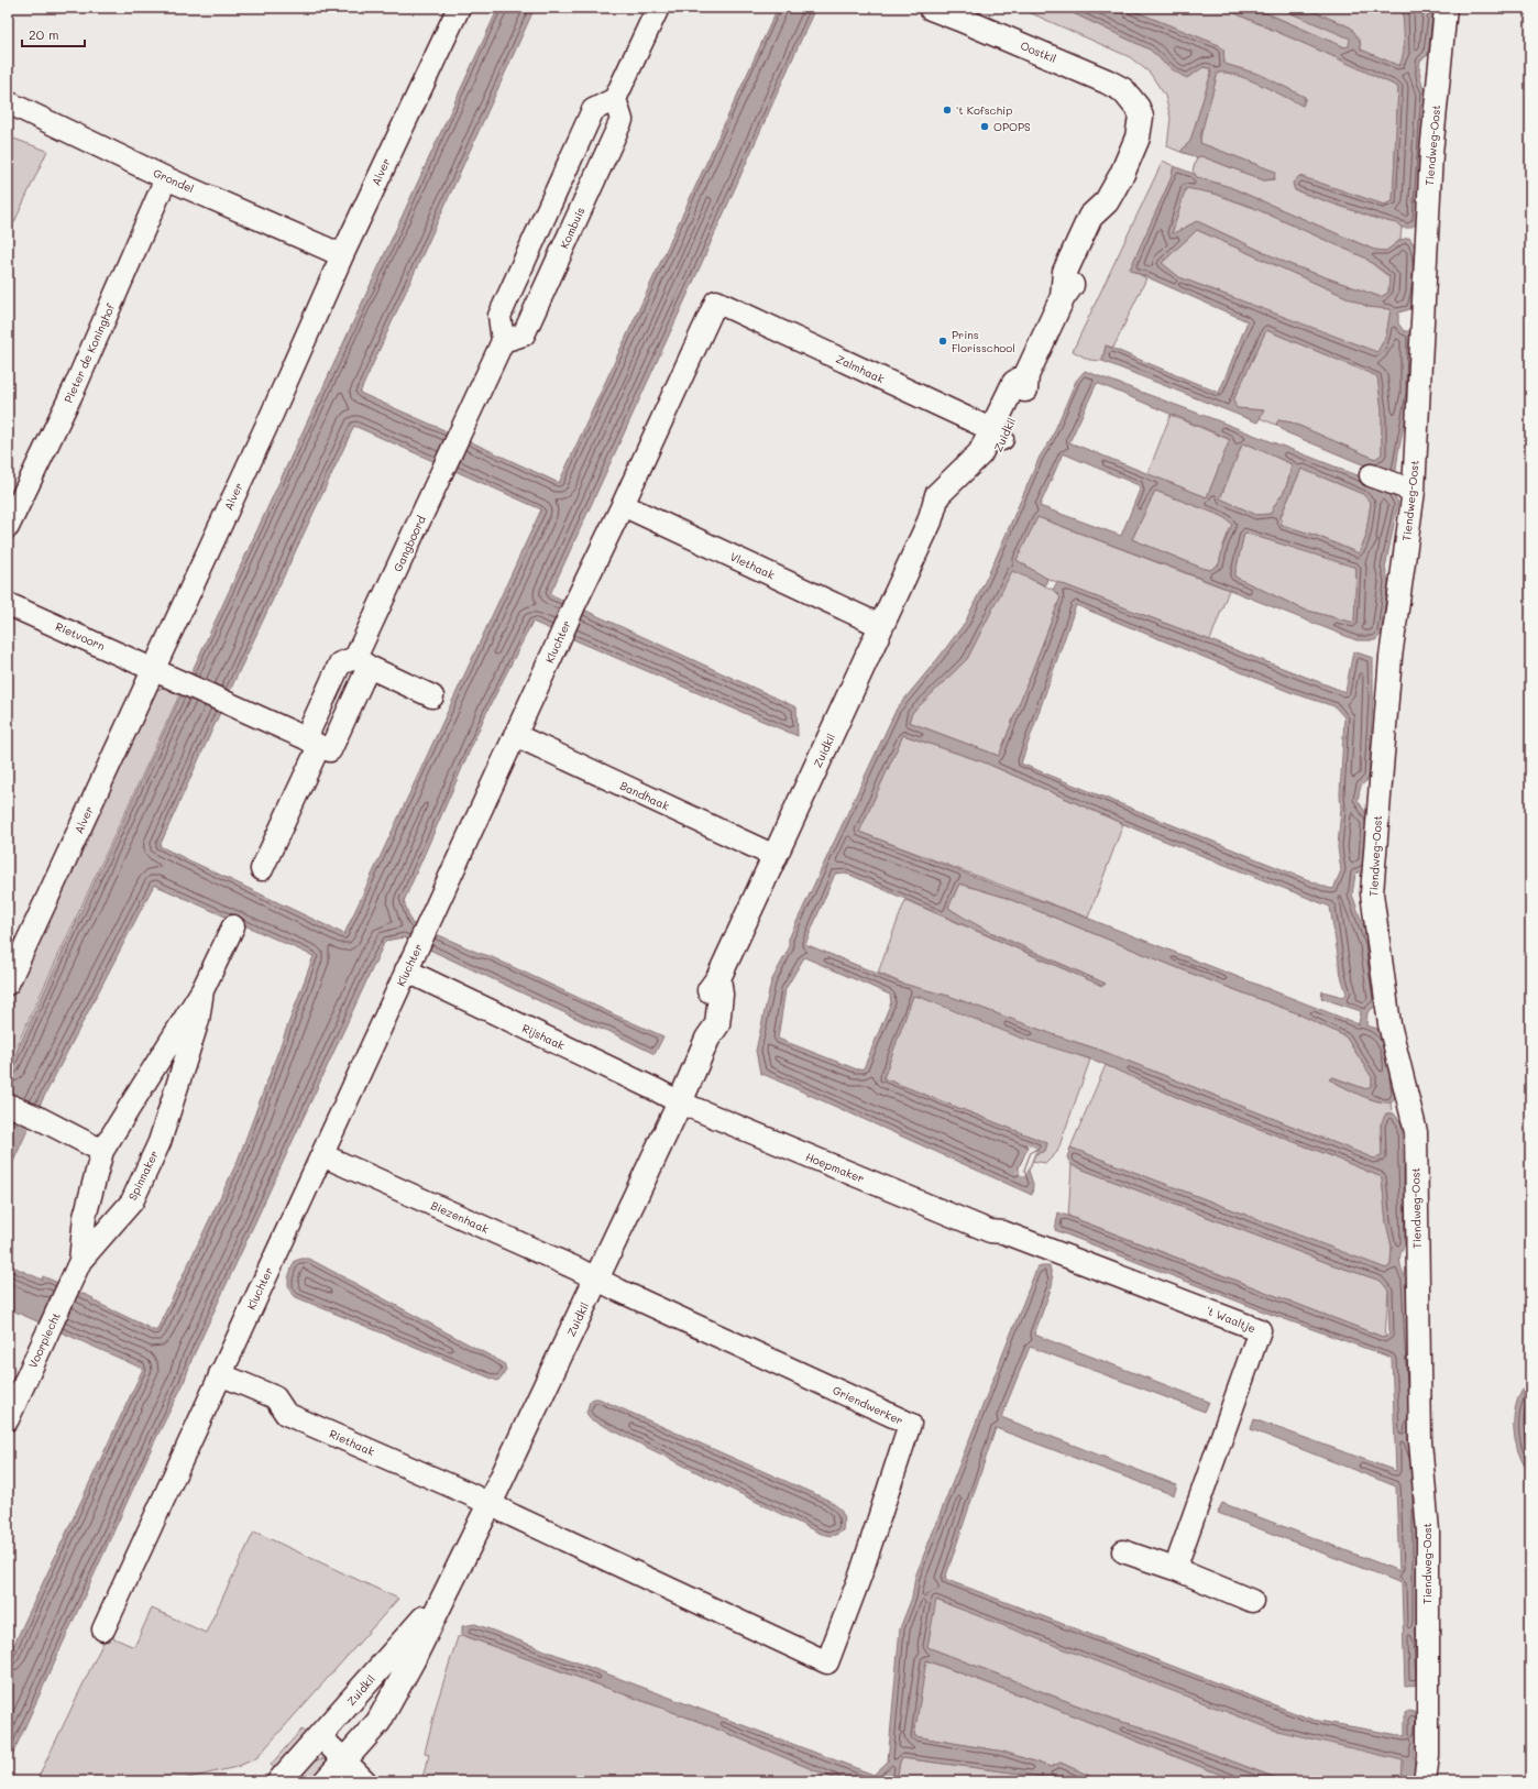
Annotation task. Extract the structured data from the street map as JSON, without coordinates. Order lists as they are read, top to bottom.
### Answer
{
  "streets": {
    "street": [
      "Oostkil",
      "Tiendweg-Oost",
      "Alver",
      "Grondel",
      "Kombuis",
      "Pieter de Koninghof",
      "Zalmhaak",
      "Zuidkil",
      "Gangboord",
      "Vlethaak",
      "Rietvoorn",
      "Kluchter",
      "Bandhaak",
      "Rijshaak",
      "Hoepmaker",
      "Spinnaker",
      "Biezenhaak",
      "'t Waaltje",
      "Voorplecht",
      "Griendwerker",
      "Riethaak"
    ]
  },
  "crossings": [
    ["Oostkil", "Zuidkil"],
    ["Alver", "Grondel"],
    ["Alver", "Rietvoorn"],
    ["Grondel", "Pieter de Koninghof"],
    ["Kombuis", "Gangboord"],
    ["Zalmhaak", "Zuidkil"],
    ["Zalmhaak", "Kluchter"],
    ["Zuidkil", "Vlethaak"],
    ["Zuidkil", "Bandhaak"],
    ["Zuidkil", "Rijshaak"],
    ["Zuidkil", "Hoepmaker"],
    ["Zuidkil", "Biezenhaak"],
    ["Zuidkil", "Griendwerker"],
    ["Zuidkil", "Riethaak"],
    ["Vlethaak", "Kluchter"],
    ["Kluchter", "Bandhaak"],
    ["Kluchter", "Rijshaak"],
    ["Kluchter", "Biezenhaak"],
    ["Kluchter", "Riethaak"],
    ["Rijshaak", "Hoepmaker"],
    ["Hoepmaker", "'t Waaltje"],
    ["Spinnaker", "Voorplecht"],
    ["Biezenhaak", "Griendwerker"],
    ["Griendwerker", "Riethaak"]
  ],
  "places": ["'t Kofschip", "OPOPS", "Prins Florisschool"],
  "scale_bar": "20 m"
}
